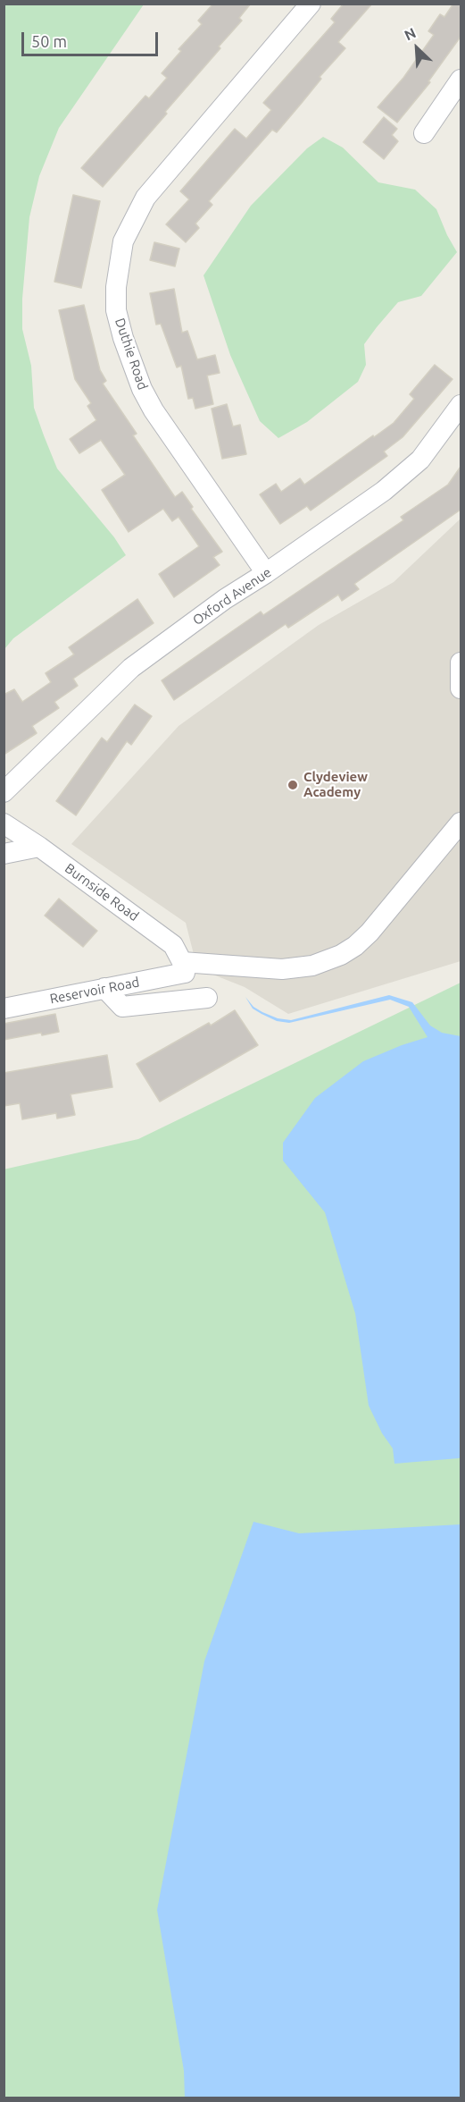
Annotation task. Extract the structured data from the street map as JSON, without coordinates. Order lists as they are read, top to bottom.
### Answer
{
  "streets": {
    "street": [
      "Duthie Road",
      "Oxford Avenue",
      "Burnside Road",
      "Reservoir Road"
    ]
  },
  "crossings": [
    ["Duthie Road", "Oxford Avenue"],
    ["Burnside Road", "Reservoir Road"]
  ],
  "places": ["Clydeview Academy"],
  "scale_bar": "50 m",
  "north": "top left"
}
